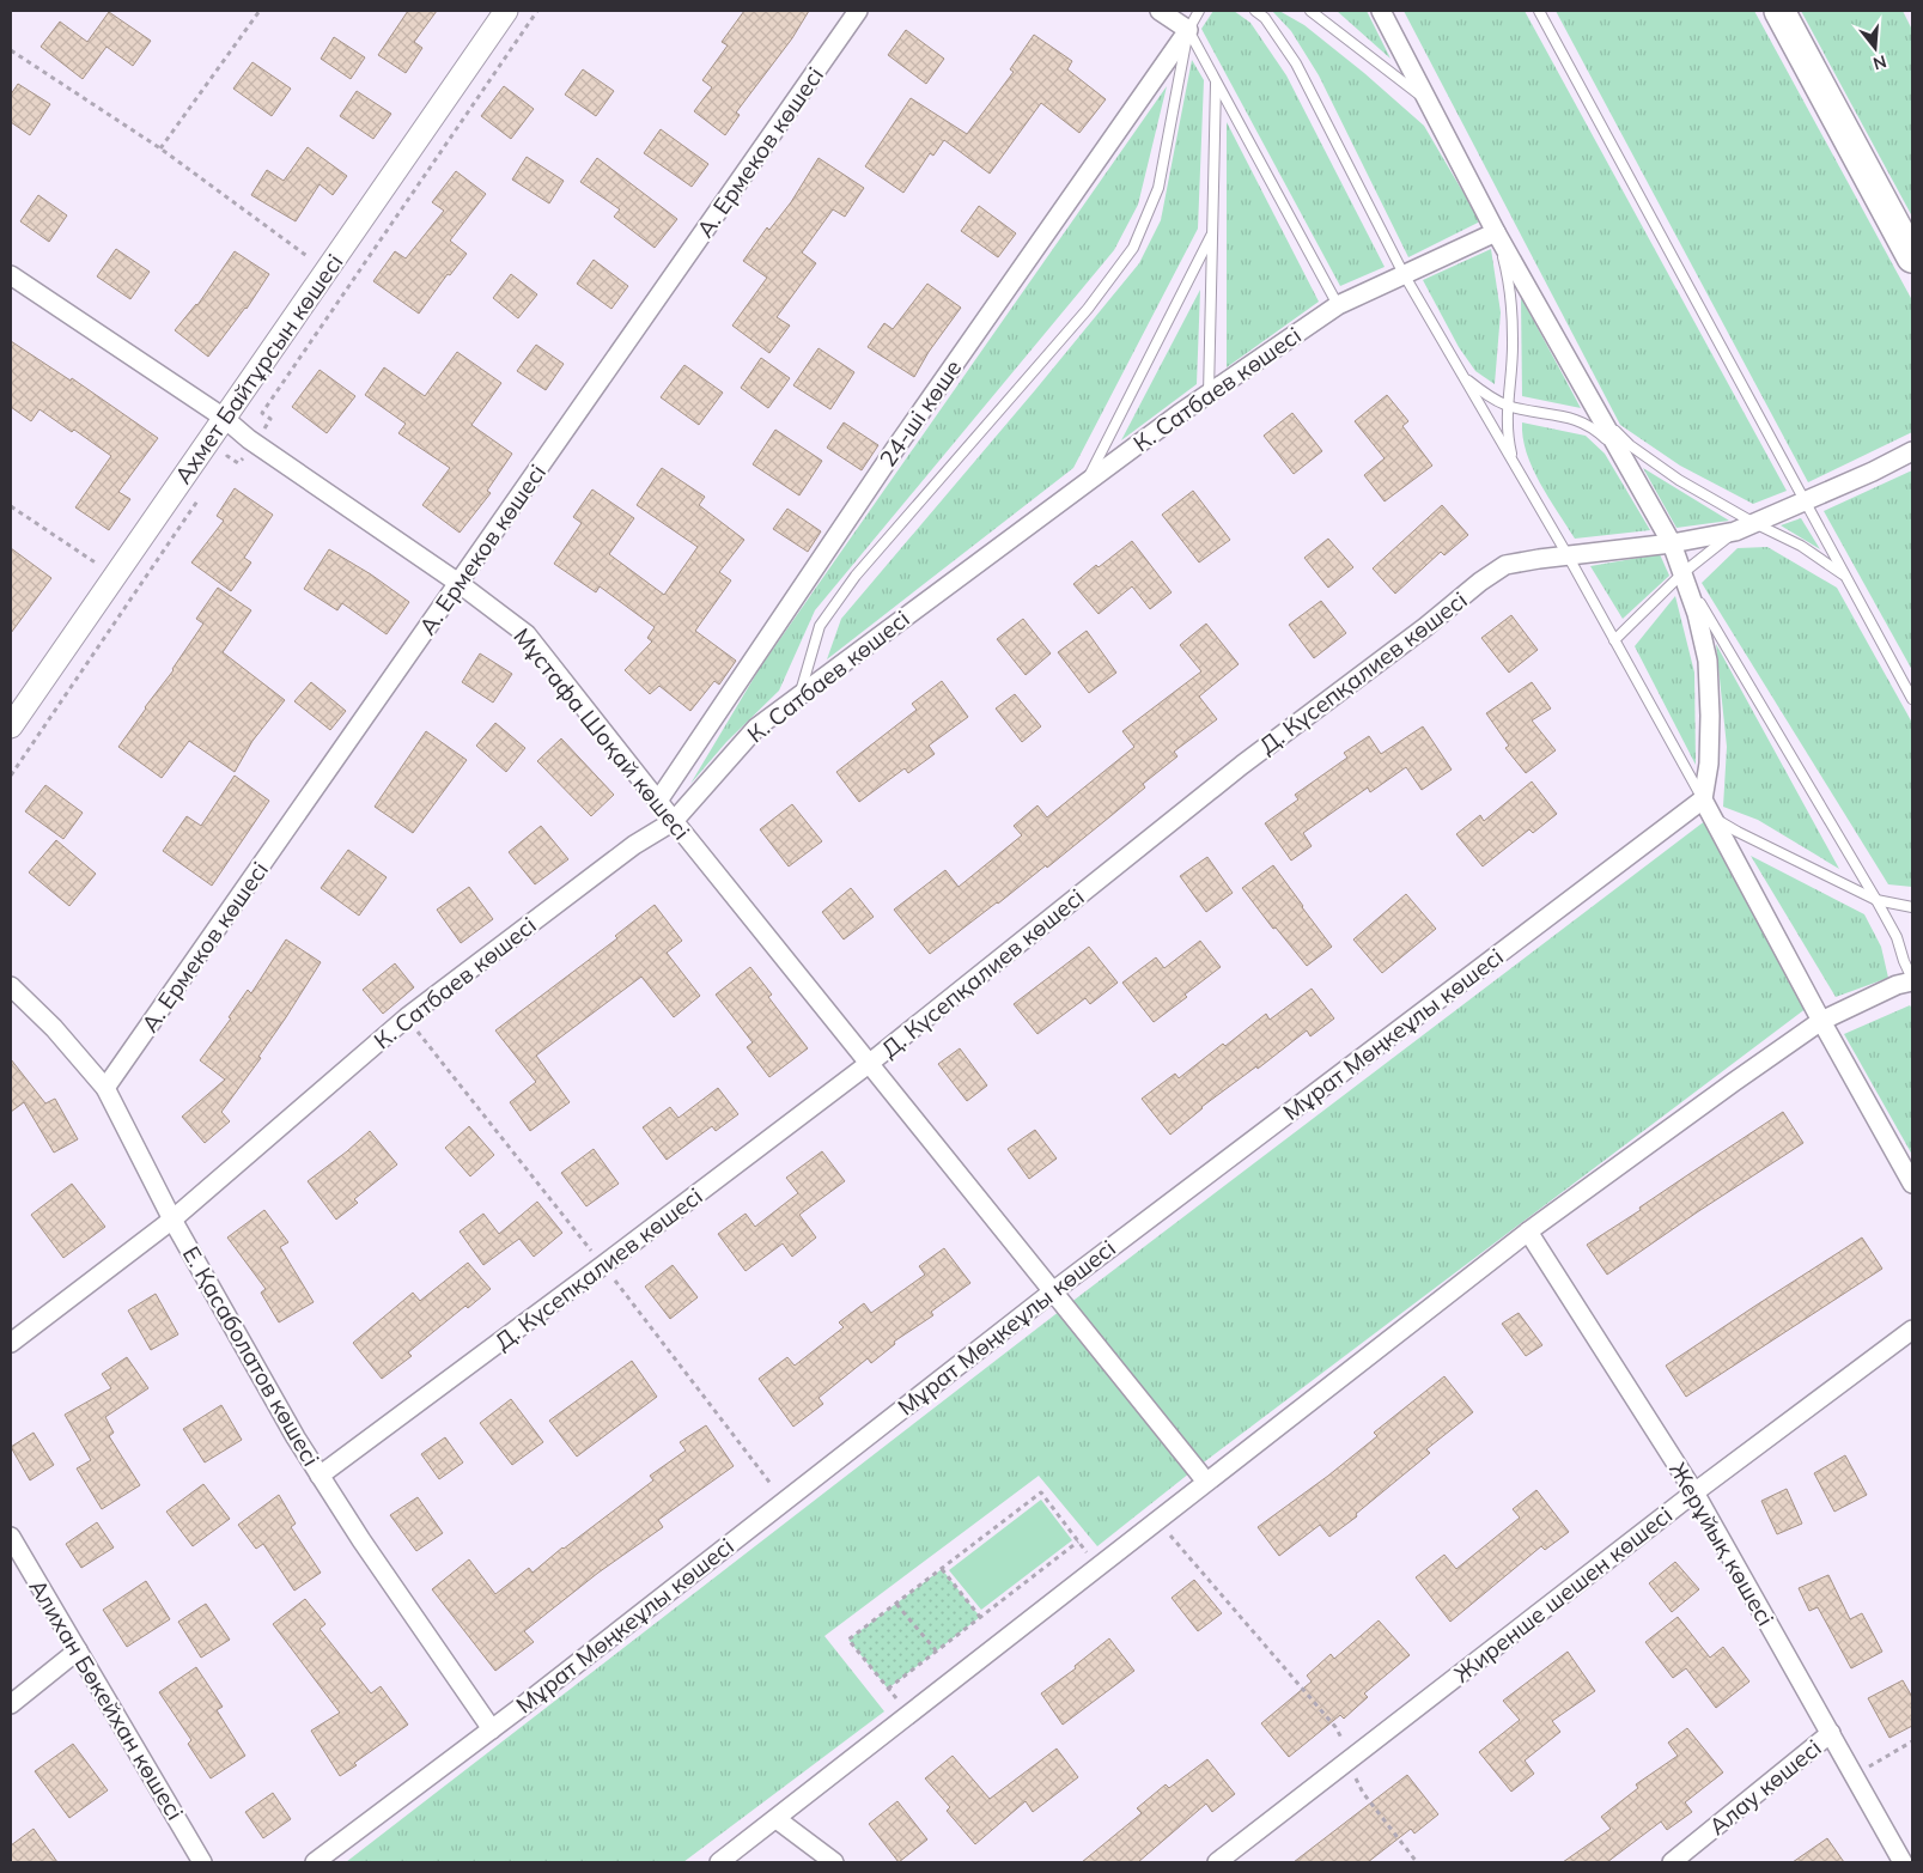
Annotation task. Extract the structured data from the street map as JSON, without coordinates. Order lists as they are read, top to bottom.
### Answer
{
  "streets": {
    "street": [
      "А. Ермеков көшесі",
      "Ахмет Байтұрсын көшесі",
      "К. Сатбаев көшесі",
      "24-ші көше",
      "Д. Күсепқалиев көшесі",
      "Мұстафа Шоқай көшесі",
      "Мұрат Мөңкеұлы көшесі",
      "Е. Қасаболатов көшесі",
      "Жерұйық көшесі",
      "Жиренше шешен көшесі",
      "Алихан Бөкейхан көшесі",
      "Алау көшесі"
    ]
  },
  "crossings": [
    ["А. Ермеков көшесі", "Мұстафа Шоқай көшесі"],
    ["А. Ермеков көшесі", "Е. Қасаболатов көшесі"],
    ["Ахмет Байтұрсын көшесі", "Мұстафа Шоқай көшесі"],
    ["К. Сатбаев көшесі", "Мұстафа Шоқай көшесі"],
    ["К. Сатбаев көшесі", "Е. Қасаболатов көшесі"],
    ["24-ші көше", "Мұстафа Шоқай көшесі"],
    ["Д. Күсепқалиев көшесі", "Мұстафа Шоқай көшесі"],
    ["Д. Күсепқалиев көшесі", "Е. Қасаболатов көшесі"],
    ["Мұстафа Шоқай көшесі", "Мұрат Мөңкеұлы көшесі"],
    ["Мұрат Мөңкеұлы көшесі", "Е. Қасаболатов көшесі"],
    ["Жерұйық көшесі", "Жиренше шешен көшесі"],
    ["Жерұйық көшесі", "Алау көшесі"]
  ],
  "north": "bottom"
}
